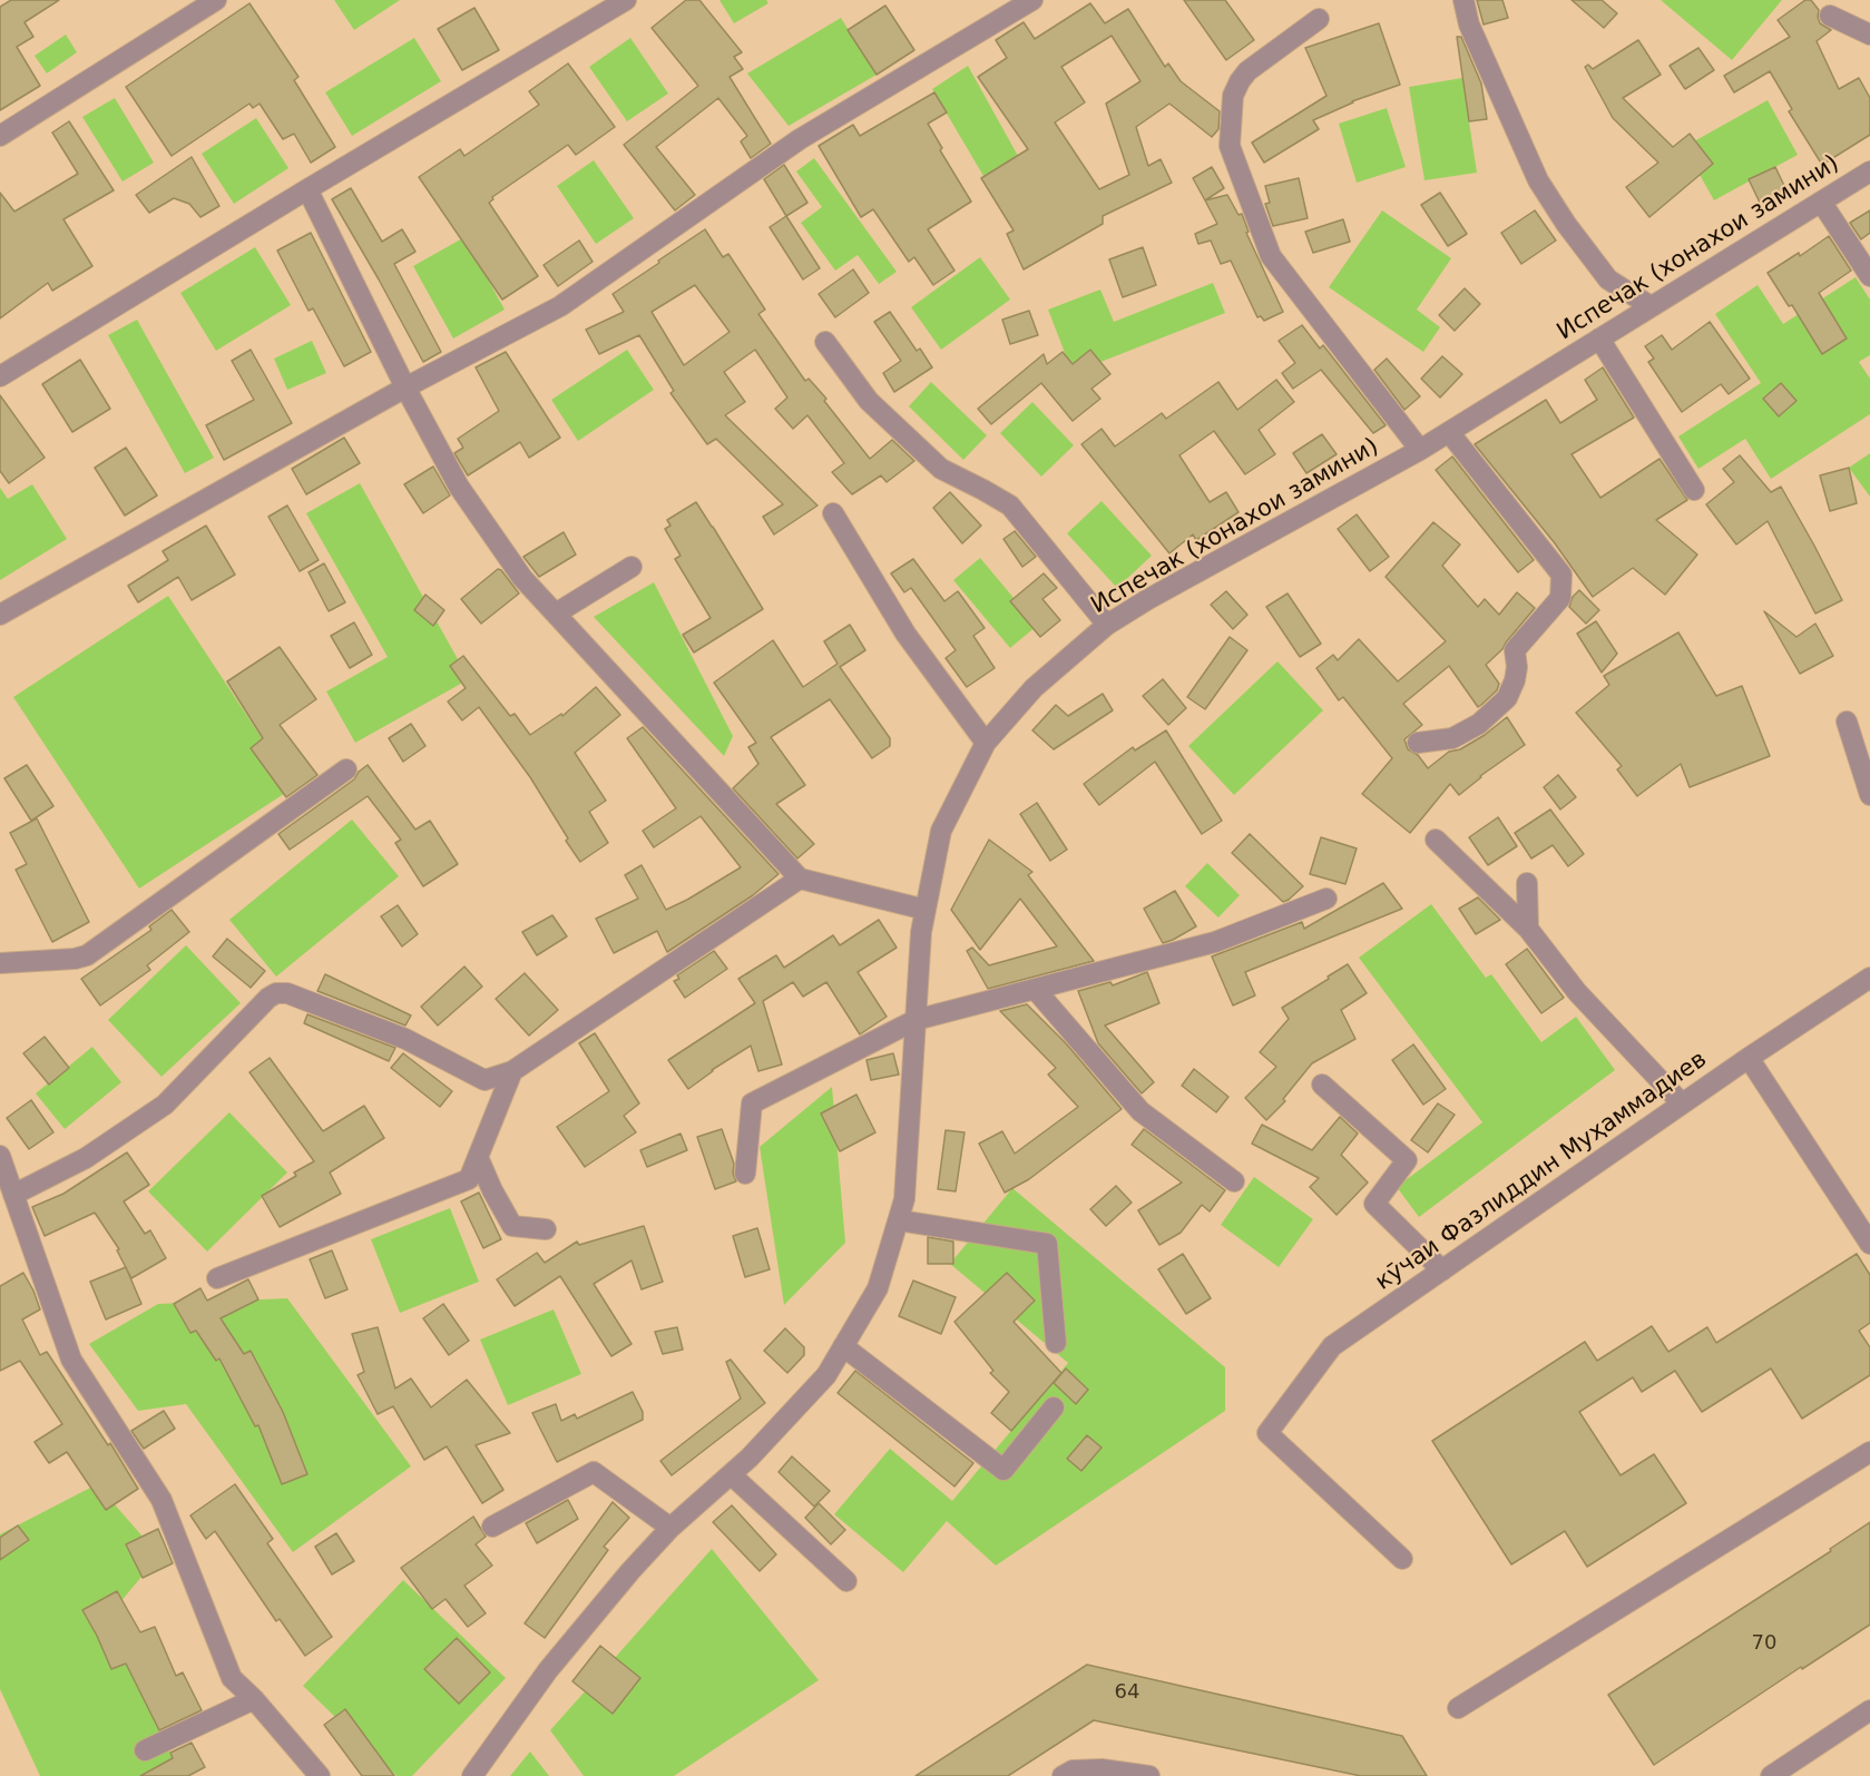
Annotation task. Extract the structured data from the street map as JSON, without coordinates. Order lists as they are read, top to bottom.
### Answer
{
  "streets": {
    "street": ["Испечак (хонахои замини)", "кӯчаи Фазлиддин Муҳаммадиев"]
  },
  "house_numbers": ["70", "64"]
}
